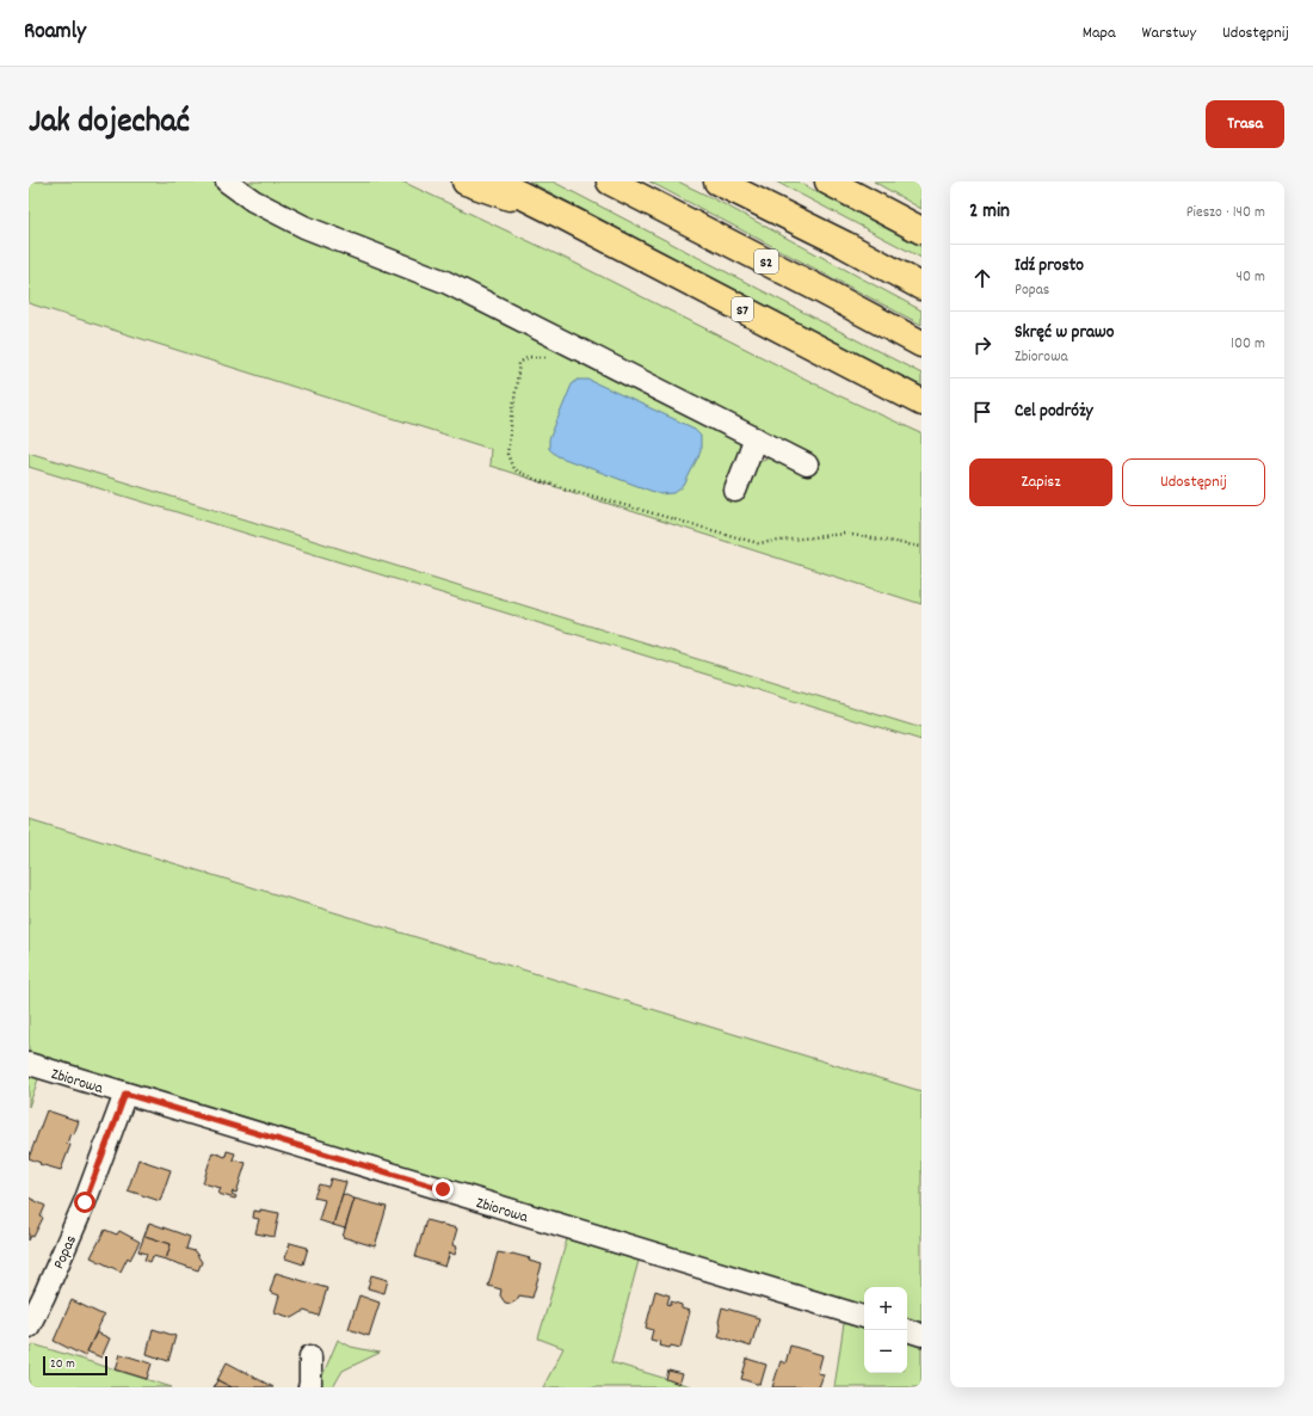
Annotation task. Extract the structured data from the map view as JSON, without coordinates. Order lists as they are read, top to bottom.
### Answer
{
  "streets": {
    "highway": ["S2", "S7"],
    "street": ["Zbiorowa", "Popas"]
  },
  "crossings": [
    ["Zbiorowa", "Popas"]
  ],
  "scale_bar": "20 m",
  "page": {
    "header": "Roamly",
    "nav": ["Mapa", "Warstwy", "Udostępnij"],
    "title": "Jak dojechać",
    "buttons": [
      "Trasa",
      ["Zapisz", "Udostępnij"]
    ],
    "heading": ["2 min", "Pieszo · 140 m"],
    "list": [
      ["Idź prosto", "Popas", "40 m"],
      ["Skręć w prawo", "Zbiorowa", "100 m"],
      "Cel podróży"
    ],
    "map_buttons": ["+", "−"],
    "scale": "20 m"
  }
}
